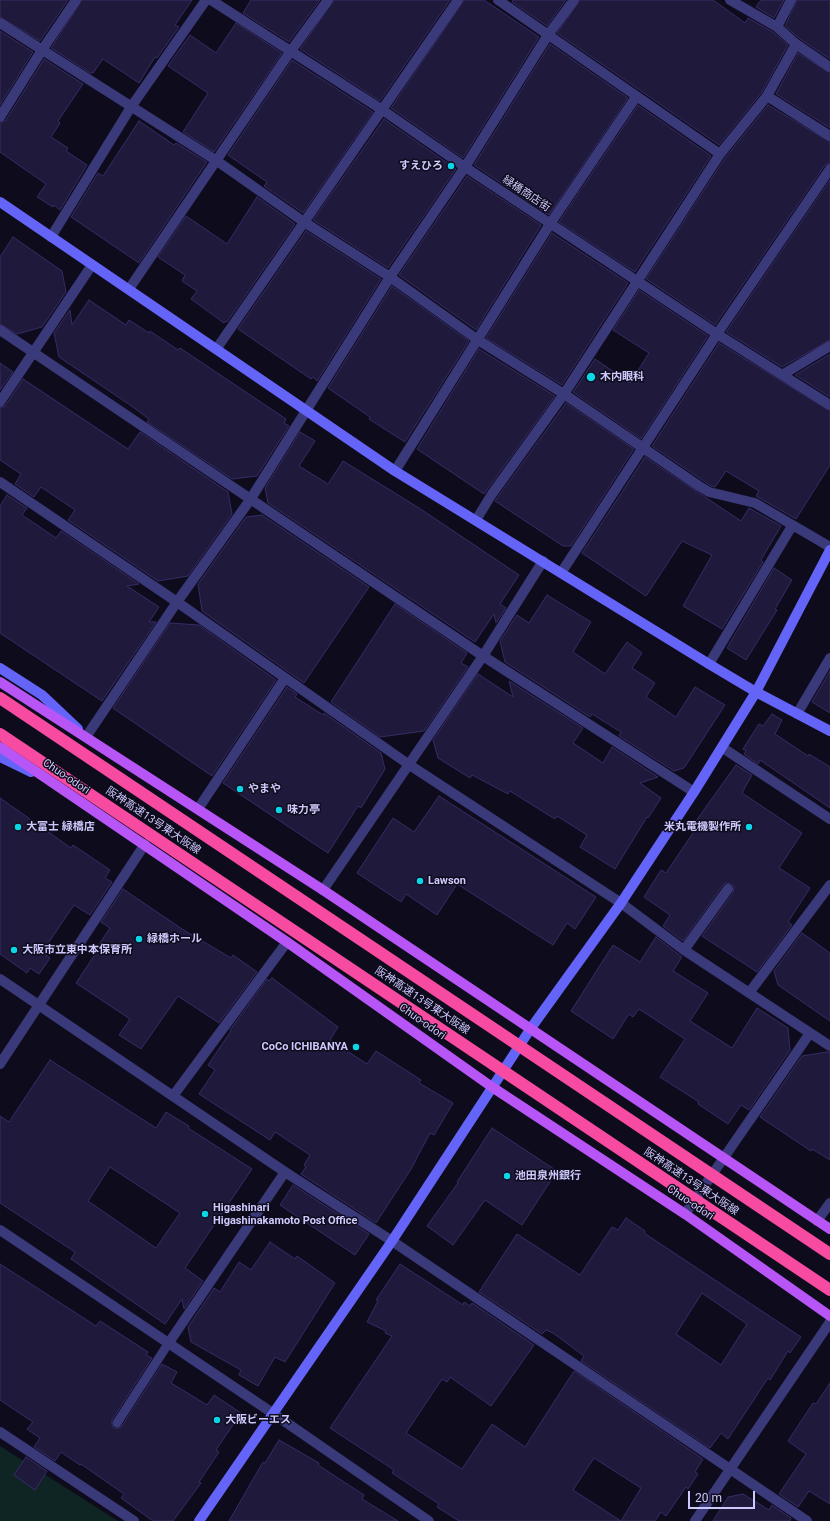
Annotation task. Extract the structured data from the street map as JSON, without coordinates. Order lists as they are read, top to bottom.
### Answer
{
  "streets": {
    "highway": ["阪神高速13号東大阪線"],
    "main road": ["Chuo-odori"],
    "street": ["緑橋商店街"]
  },
  "places": [
    "すえひろ",
    "木内眼科",
    "やまや",
    "味力亭",
    "大富士 緑橋店",
    "米丸電機製作所",
    "Lawson",
    "緑橋ホール",
    "大阪市立東中本保育所",
    "CoCo ICHIBANYA",
    "池田泉州銀行",
    "Higashinari Higashinakamoto Post Office",
    "大阪ビーエス"
  ],
  "scale_bar": "20 m"
}
